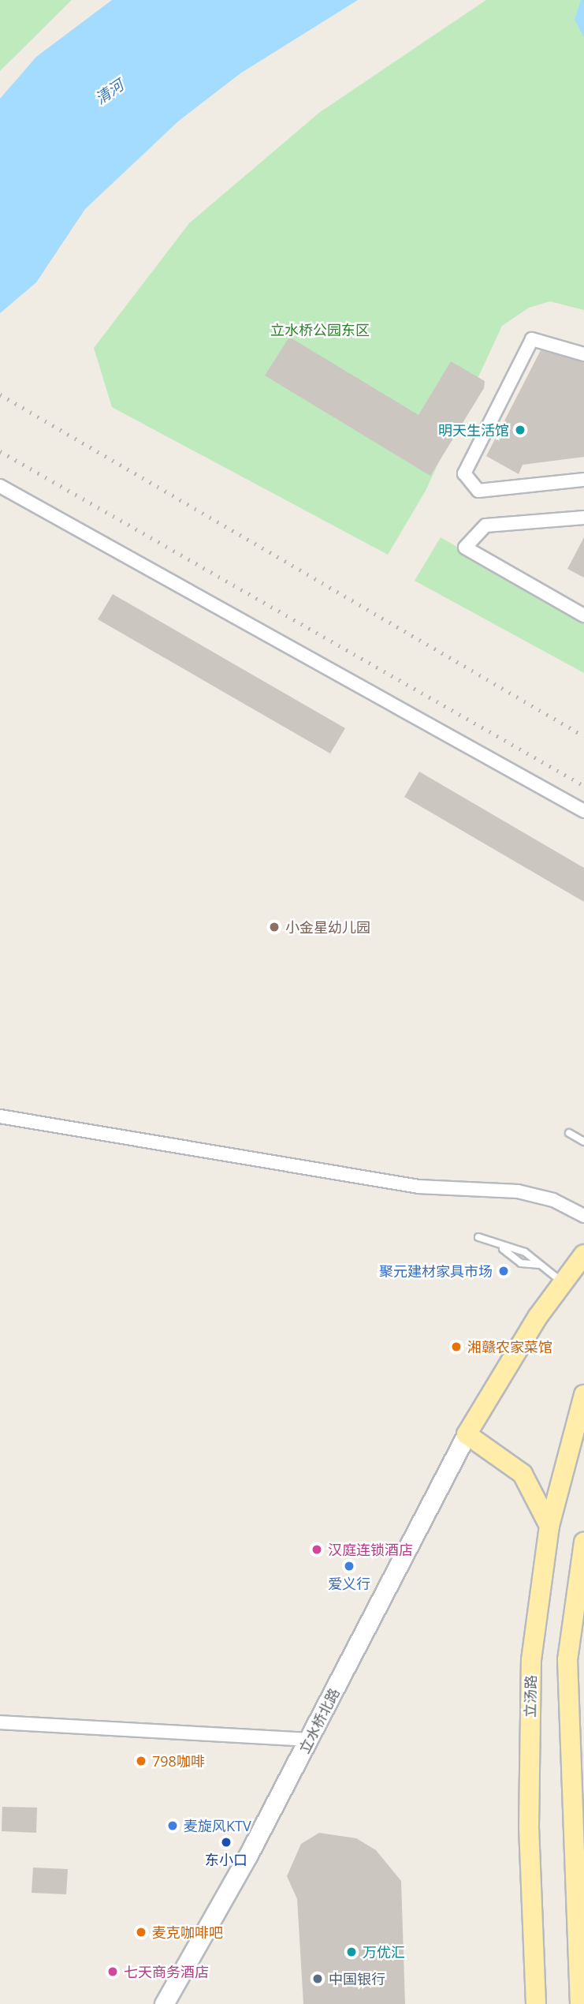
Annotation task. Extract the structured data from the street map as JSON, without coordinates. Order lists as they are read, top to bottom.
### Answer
{
  "streets": {
    "main road": ["立汤路"],
    "street": ["立水桥北路"]
  },
  "water": ["清河"],
  "parks": ["立水桥公园东区"],
  "places": [
    "明天生活馆",
    "小金星幼儿园",
    "聚元建材家具市场",
    "湘赣农家菜馆",
    "汉庭连锁酒店",
    "爱义行",
    "798咖啡",
    "麦旋风KTV",
    "东小口",
    "麦克咖啡吧",
    "万优汇",
    "七天商务酒店",
    "中国银行"
  ]
}
